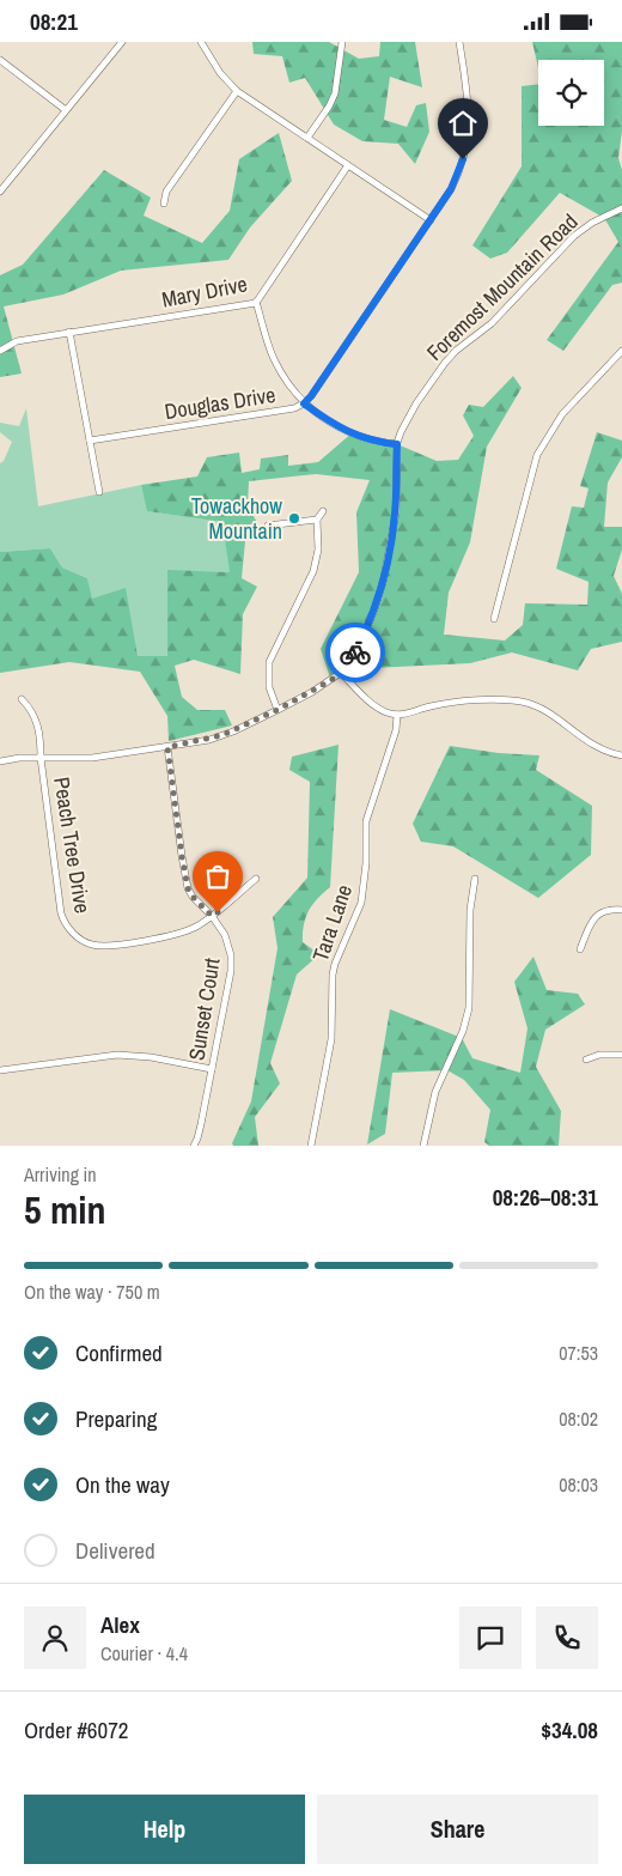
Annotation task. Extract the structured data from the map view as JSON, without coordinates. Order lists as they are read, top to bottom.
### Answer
{
  "streets": {
    "street": [
      "Foremost Mountain Road",
      "Mary Drive",
      "Douglas Drive",
      "Peach Tree Drive",
      "Tara Lane",
      "Sunset Court"
    ]
  },
  "crossings": [
    ["Foremost Mountain Road", "Peach Tree Drive"],
    ["Foremost Mountain Road", "Sunset Court"],
    ["Peach Tree Drive", "Sunset Court"]
  ],
  "places": ["Towackhow Mountain"],
  "page": {
    "status": "08:21",
    "heading": ["5 min", "Arriving in", "08:26–08:31"],
    "panel": [
      "Alex",
      "Courier · 4.4",
      "Order #6072",
      "$34.08"
    ],
    "bar": "On the way · 750 m",
    "list": [
      ["Confirmed", "07:53"],
      ["Preparing", "08:02"],
      ["On the way", "08:03"],
      "Delivered"
    ],
    "buttons": ["Help", "Share"]
  }
}
